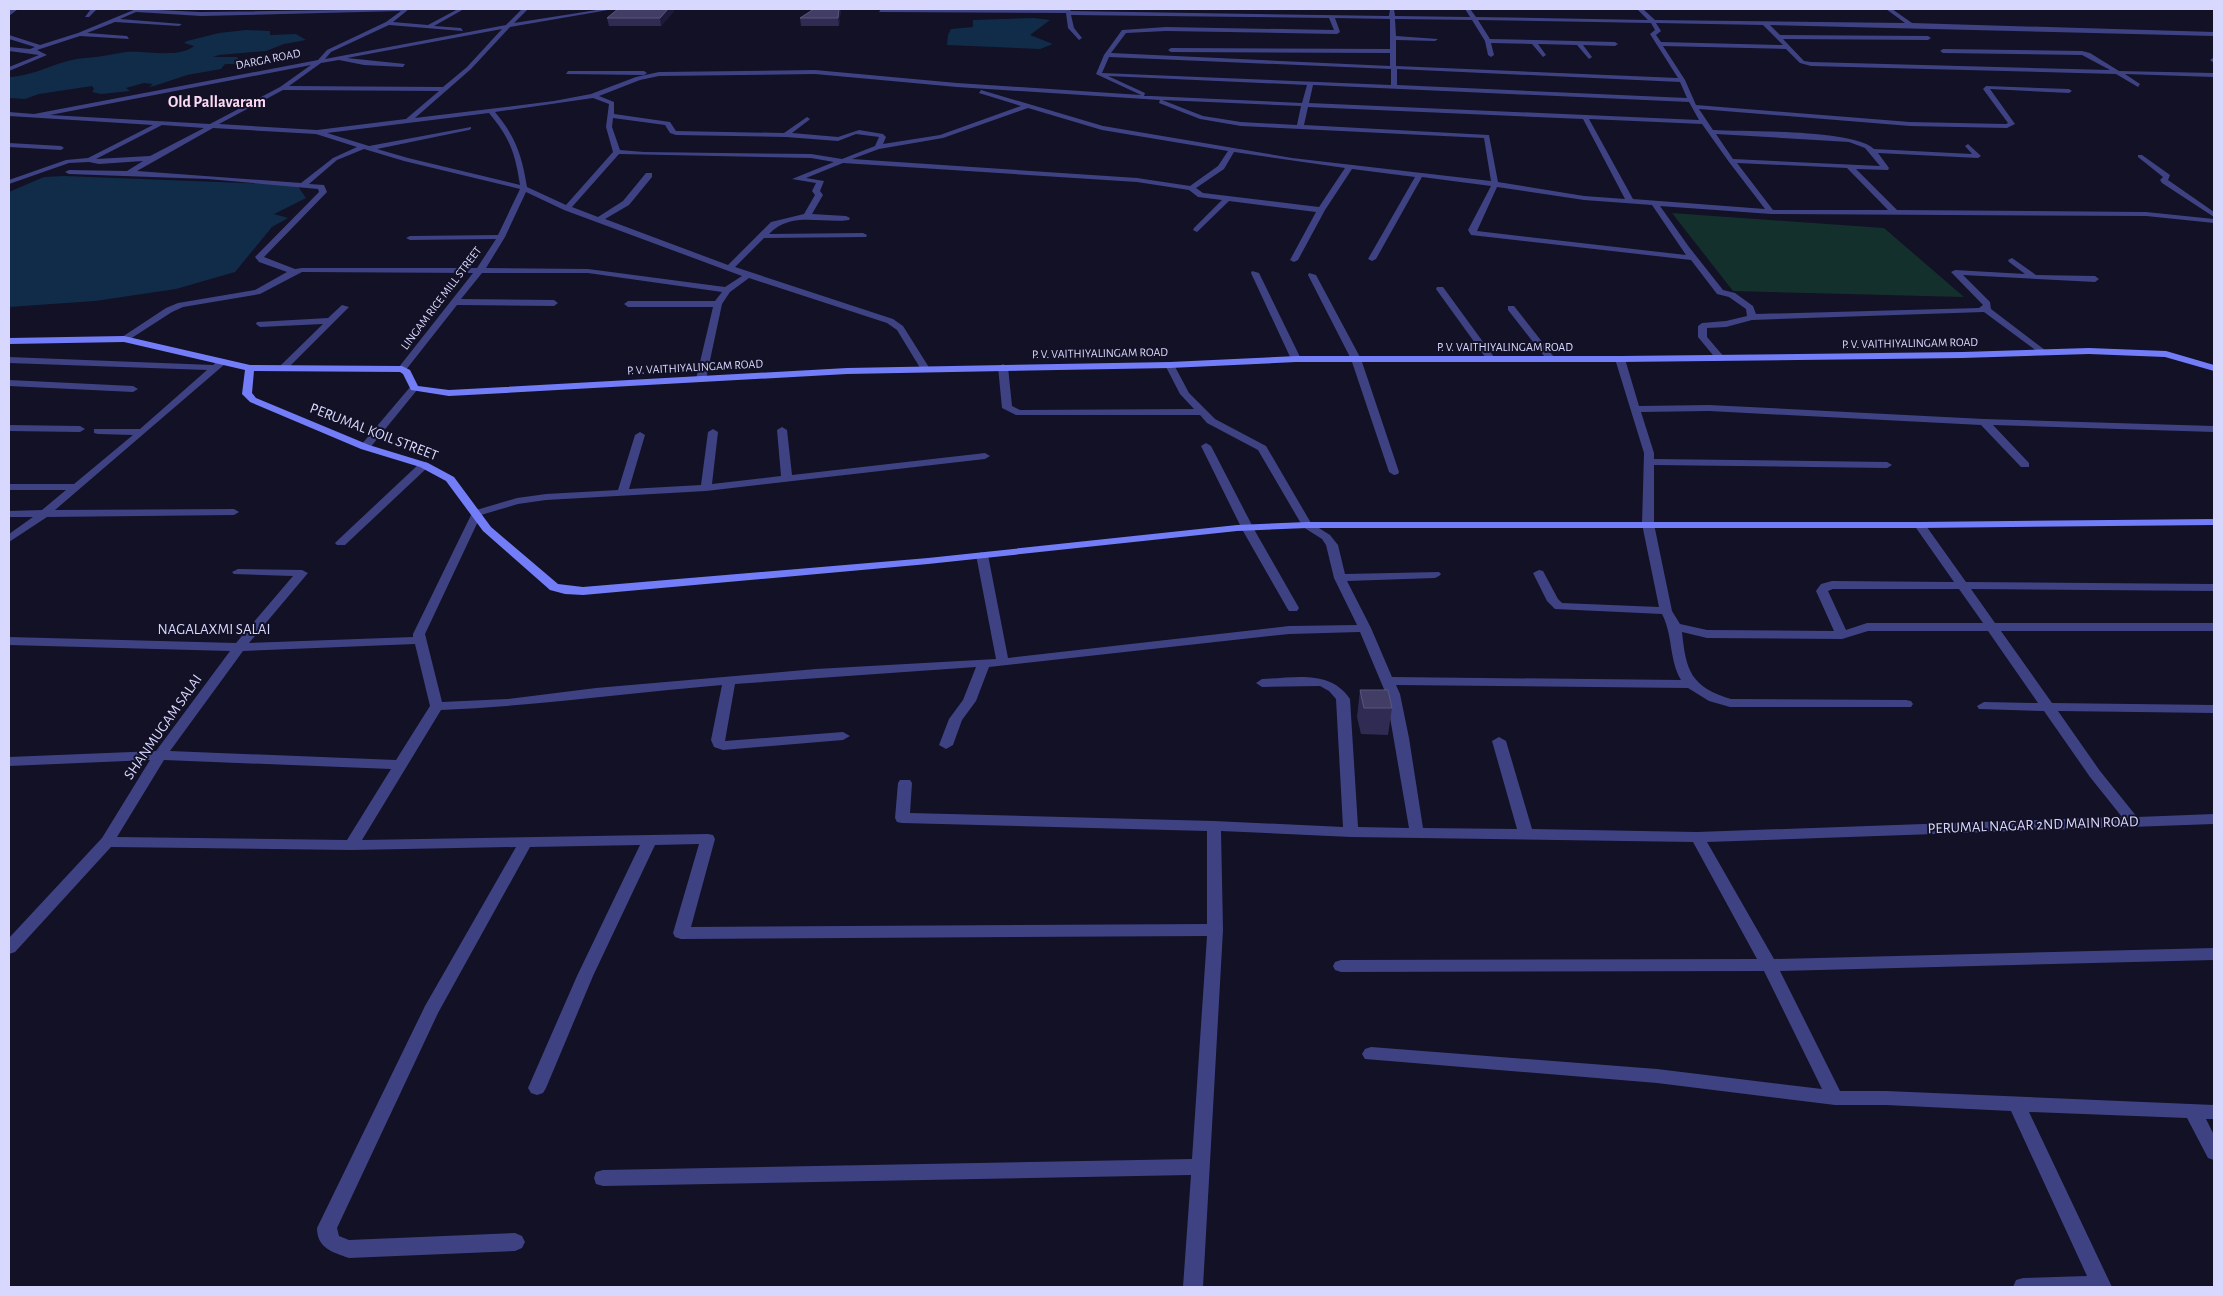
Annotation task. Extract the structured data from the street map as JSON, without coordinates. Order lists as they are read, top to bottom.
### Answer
{
  "streets": {
    "street": [
      "DARGA ROAD",
      "LINGAM RICE MILL STREET",
      "P. V. VAITHIYALINGAM ROAD",
      "PERUMAL KOIL STREET",
      "NAGALAXMI SALAI",
      "SHANMUGAM SALAI",
      "PERUMAL NAGAR 2ND MAIN ROAD"
    ]
  },
  "crossings": [
    ["NAGALAXMI SALAI", "SHANMUGAM SALAI"]
  ],
  "districts": ["Old Pallavaram"]
}
